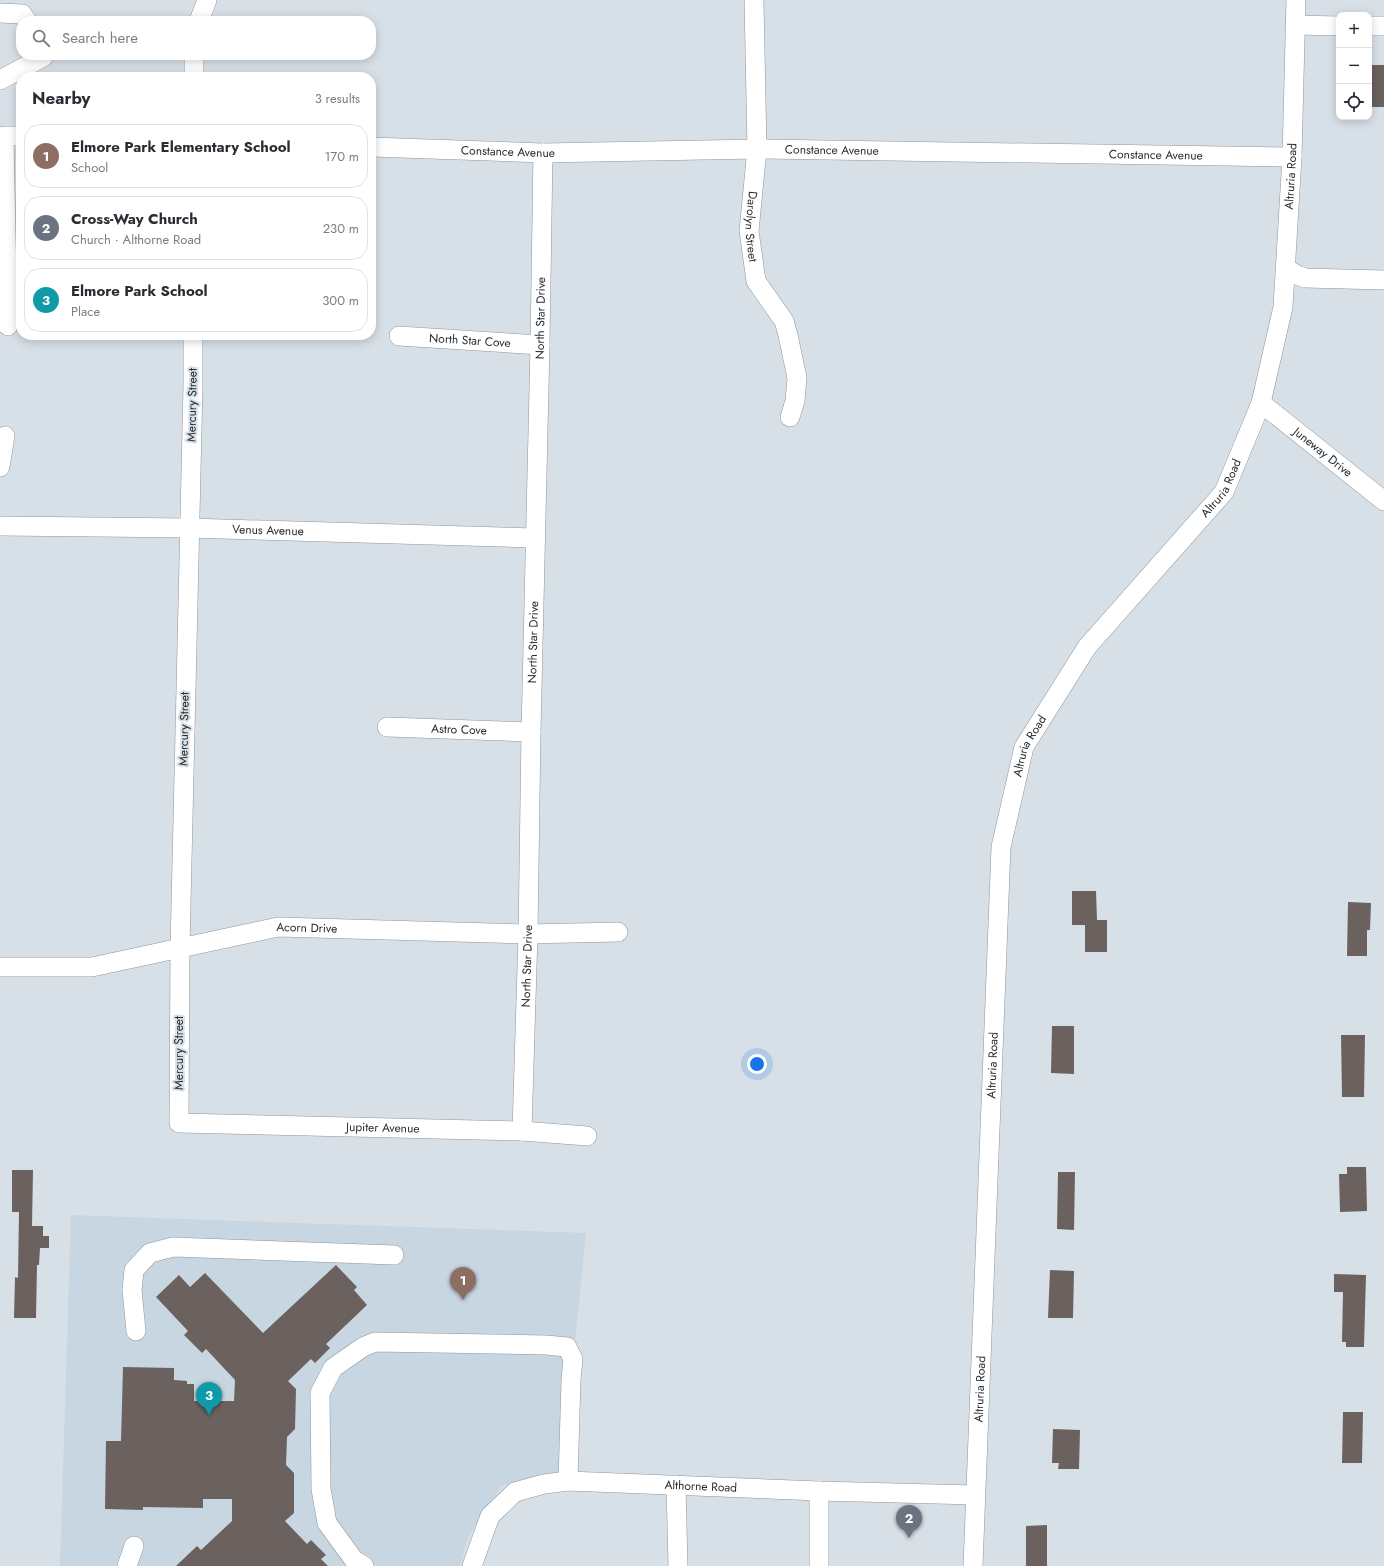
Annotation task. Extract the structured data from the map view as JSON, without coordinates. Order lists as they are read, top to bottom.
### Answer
{
  "streets": {
    "street": [
      "Constance Avenue",
      "Altruria Road",
      "Darolyn Street",
      "North Star Drive",
      "North Star Cove",
      "Mercury Street",
      "Juneway Drive",
      "Venus Avenue",
      "Astro Cove",
      "Acorn Drive",
      "Jupiter Avenue",
      "Althorne Road"
    ]
  },
  "crossings": [
    ["Constance Avenue", "Altruria Road"],
    ["Constance Avenue", "Darolyn Street"],
    ["Constance Avenue", "North Star Drive"],
    ["Altruria Road", "Juneway Drive"],
    ["Altruria Road", "Althorne Road"],
    ["North Star Drive", "North Star Cove"],
    ["North Star Drive", "Venus Avenue"],
    ["North Star Drive", "Astro Cove"],
    ["North Star Drive", "Acorn Drive"],
    ["North Star Drive", "Jupiter Avenue"],
    ["Mercury Street", "Venus Avenue"],
    ["Mercury Street", "Acorn Drive"],
    ["Mercury Street", "Jupiter Avenue"]
  ],
  "page": {
    "map_buttons": ["+", "−"],
    "search": "Search here",
    "heading": ["Nearby", "3 results"],
    "list": [
      {
        "mark": "1",
        "name": "Elmore Park Elementary School",
        "note": "School",
        "value": "170 m"
      },
      {
        "mark": "2",
        "name": "Cross-Way Church",
        "note": "Church · Althorne Road",
        "value": "230 m"
      },
      {
        "mark": "3",
        "name": "Elmore Park School",
        "note": "Place",
        "value": "300 m"
      }
    ],
    "pins": ["1", "3", "2"]
  }
}
